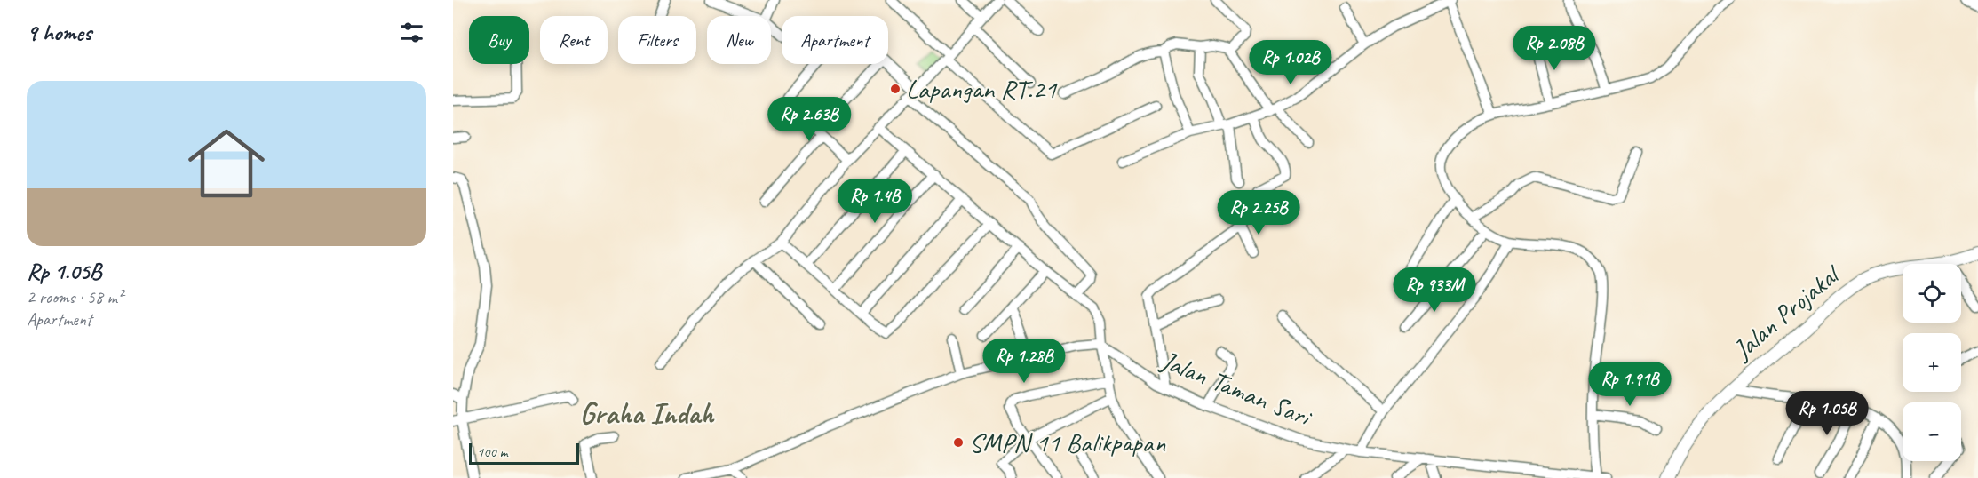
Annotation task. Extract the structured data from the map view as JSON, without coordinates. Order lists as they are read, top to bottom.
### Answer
{
  "streets": {
    "main road": ["Jalan Projakal"],
    "street": ["Jalan Taman Sari"]
  },
  "districts": ["Graha Indah"],
  "places": ["Lapangan RT.21", "SMPN 11 Balikpapan"],
  "scale_bar": "100 m",
  "page": {
    "heading": "9 homes",
    "chip": [
      "Buy",
      "Rent",
      "Filters",
      "New",
      "Apartment"
    ],
    "price": [
      "Rp 2.08B",
      "Rp 1.02B",
      "Rp 2.63B",
      "Rp 1.4B",
      "Rp 2.25B",
      "Rp 933M",
      "Rp 1.28B",
      "Rp 1.91B",
      "Rp 1.05B"
    ],
    "list": [
      {
        "name": "Rp 1.05B",
        "note": "2 rooms · 58 m² · Apartment"
      }
    ],
    "map_buttons": ["+", "−"],
    "scale": "100 m"
  }
}
